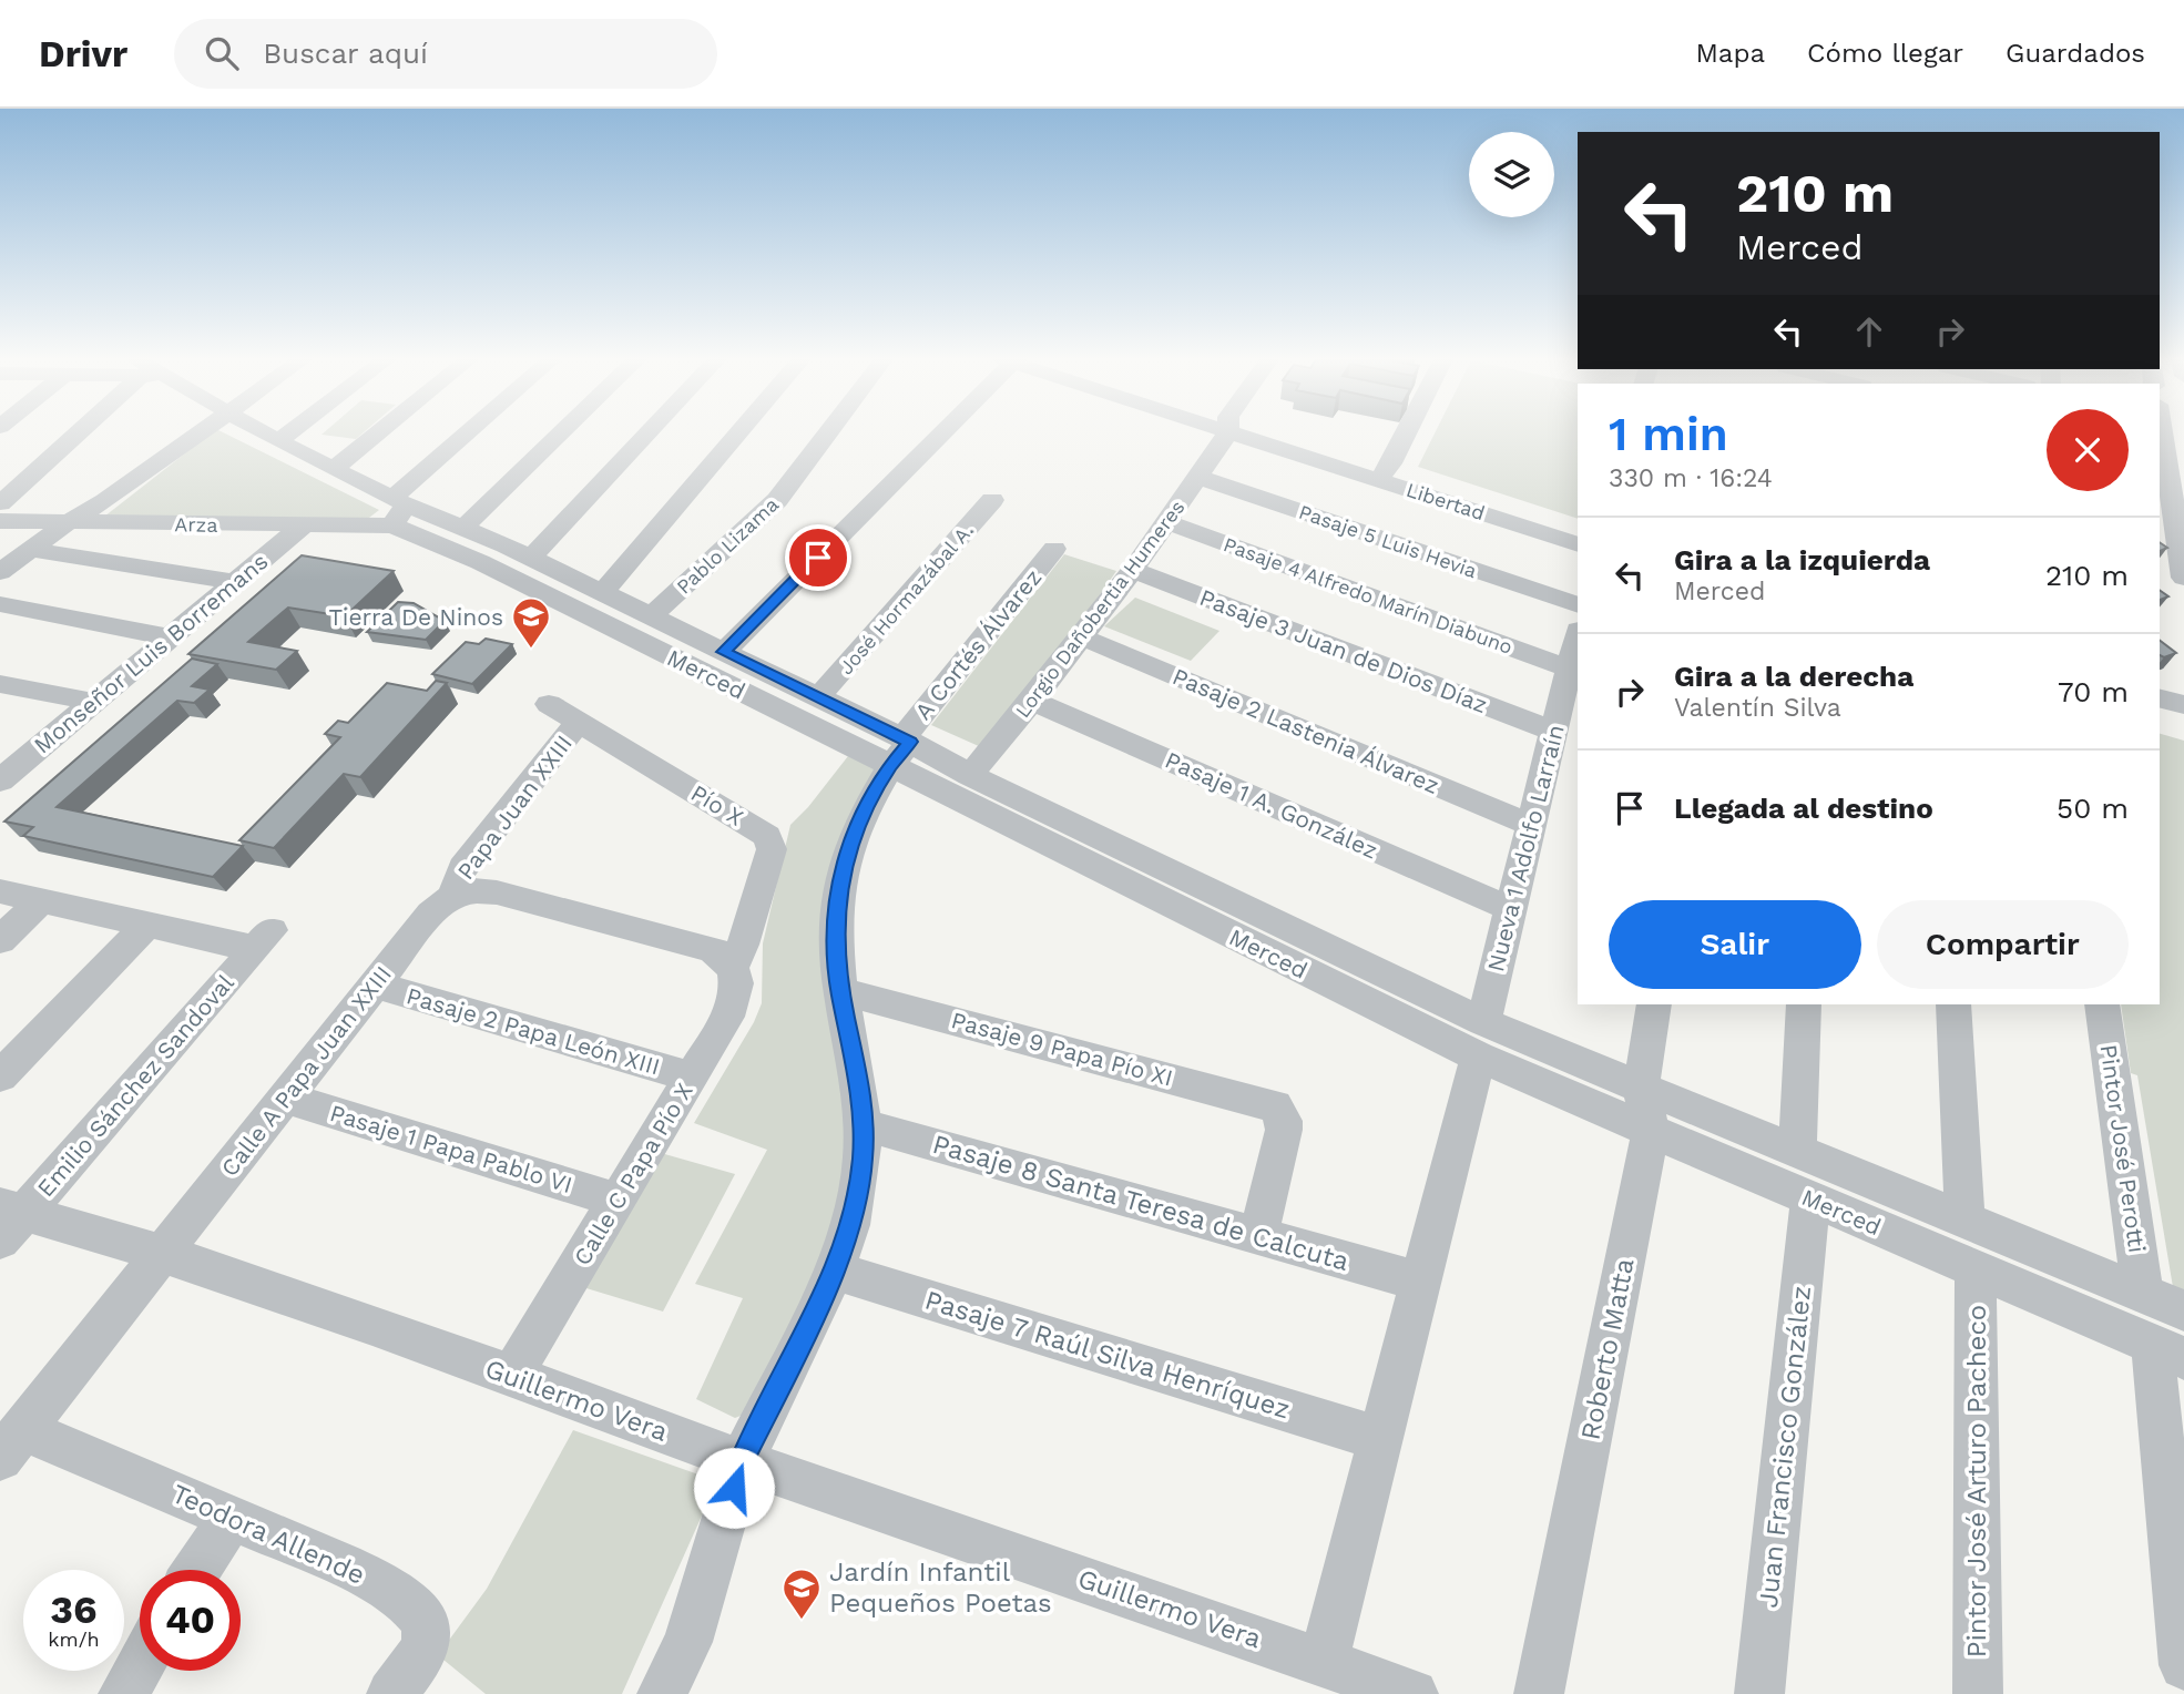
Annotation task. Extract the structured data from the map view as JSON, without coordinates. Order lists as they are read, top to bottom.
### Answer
{
  "streets": {
    "street": [
      "Libertad",
      "Arza",
      "Pasaje 5 Luis Hevia",
      "Pablo Lizama",
      "Pasaje 4 Alfredo Marín Diabuno",
      "José Hormazábal A.",
      "Lorgio Dañobertia Humeres",
      "A Cortés Álvarez",
      "Pasaje 3 Juan de Dios Díaz",
      "Monseñor Luis Borremans",
      "Merced",
      "Pasaje 2 Lastenia Álvarez",
      "Pío X",
      "Pasaje 1 A. González",
      "Papa Juan XXIII",
      "Nueva 1 Adolfo Larraín",
      "Pasaje 2 Papa León XIII",
      "Pasaje 9 Papa Pío XI",
      "Calle A Papa Juan XXIII",
      "Emilio Sánchez Sandoval",
      "Pasaje 1 Papa Pablo VI",
      "Pintor José Perotti",
      "Calle C Papa Pío X",
      "Pasaje 8 Santa Teresa de Calcuta",
      "Roberto Matta",
      "Pasaje 7 Raúl Silva Henríquez",
      "Guillermo Vera",
      "Juan Francisco González",
      "Pintor José Arturo Pacheco",
      "Teodora Allende"
    ]
  },
  "crossings": [
    ["Arza", "Monseñor Luis Borremans"],
    ["Arza", "Merced"],
    ["Pasaje 5 Luis Hevia", "Lorgio Dañobertia Humeres"],
    ["Pablo Lizama", "Merced"],
    ["Pasaje 4 Alfredo Marín Diabuno", "Lorgio Dañobertia Humeres"],
    ["Pasaje 4 Alfredo Marín Diabuno", "Nueva 1 Adolfo Larraín"],
    ["José Hormazábal A.", "Merced"],
    ["Lorgio Dañobertia Humeres", "Pasaje 3 Juan de Dios Díaz"],
    ["Lorgio Dañobertia Humeres", "Merced"],
    ["Lorgio Dañobertia Humeres", "Pasaje 2 Lastenia Álvarez"],
    ["Lorgio Dañobertia Humeres", "Pasaje 1 A. González"],
    ["A Cortés Álvarez", "Merced"],
    ["A Cortés Álvarez", "Pasaje 9 Papa Pío XI"],
    ["A Cortés Álvarez", "Pasaje 8 Santa Teresa de Calcuta"],
    ["A Cortés Álvarez", "Pasaje 7 Raúl Silva Henríquez"],
    ["A Cortés Álvarez", "Guillermo Vera"],
    ["Pasaje 3 Juan de Dios Díaz", "Nueva 1 Adolfo Larraín"],
    ["Merced", "Nueva 1 Adolfo Larraín"],
    ["Merced", "Pintor José Perotti"],
    ["Merced", "Roberto Matta"],
    ["Merced", "Juan Francisco González"],
    ["Merced", "Pintor José Arturo Pacheco"],
    ["Pasaje 2 Lastenia Álvarez", "Nueva 1 Adolfo Larraín"],
    ["Pío X", "Papa Juan XXIII"],
    ["Pío X", "Calle C Papa Pío X"],
    ["Pasaje 1 A. González", "Nueva 1 Adolfo Larraín"],
    ["Papa Juan XXIII", "Calle A Papa Juan XXIII"],
    ["Nueva 1 Adolfo Larraín", "Pasaje 8 Santa Teresa de Calcuta"],
    ["Nueva 1 Adolfo Larraín", "Pasaje 7 Raúl Silva Henríquez"],
    ["Nueva 1 Adolfo Larraín", "Guillermo Vera"],
    ["Pasaje 2 Papa León XIII", "Calle A Papa Juan XXIII"],
    ["Pasaje 2 Papa León XIII", "Calle C Papa Pío X"],
    ["Pasaje 9 Papa Pío XI", "Pasaje 8 Santa Teresa de Calcuta"],
    ["Calle A Papa Juan XXIII", "Pasaje 1 Papa Pablo VI"],
    ["Calle A Papa Juan XXIII", "Guillermo Vera"],
    ["Calle A Papa Juan XXIII", "Teodora Allende"],
    ["Emilio Sánchez Sandoval", "Guillermo Vera"],
    ["Pasaje 1 Papa Pablo VI", "Calle C Papa Pío X"],
    ["Calle C Papa Pío X", "Guillermo Vera"]
  ],
  "places": {
    "school or university": ["Tierra De Ninos", "Jardín Infantil Pequeños Poetas"]
  },
  "page": {
    "header": "Drivr",
    "search": "Buscar aquí",
    "nav": ["Mapa", "Cómo llegar", "Guardados"],
    "turn": ["210 m", "Merced"],
    "heading": ["1 min", "330 m · 16:24"],
    "list": [
      {
        "name": "Gira a la izquierda",
        "note": "Merced",
        "value": "210 m"
      },
      {
        "name": "Gira a la derecha",
        "note": "Valentín Silva",
        "value": "70 m"
      },
      {
        "name": "Llegada al destino",
        "value": "50 m"
      }
    ],
    "buttons": ["Salir", "Compartir"],
    "speed": "36 km/h",
    "limit": "40"
  }
}
